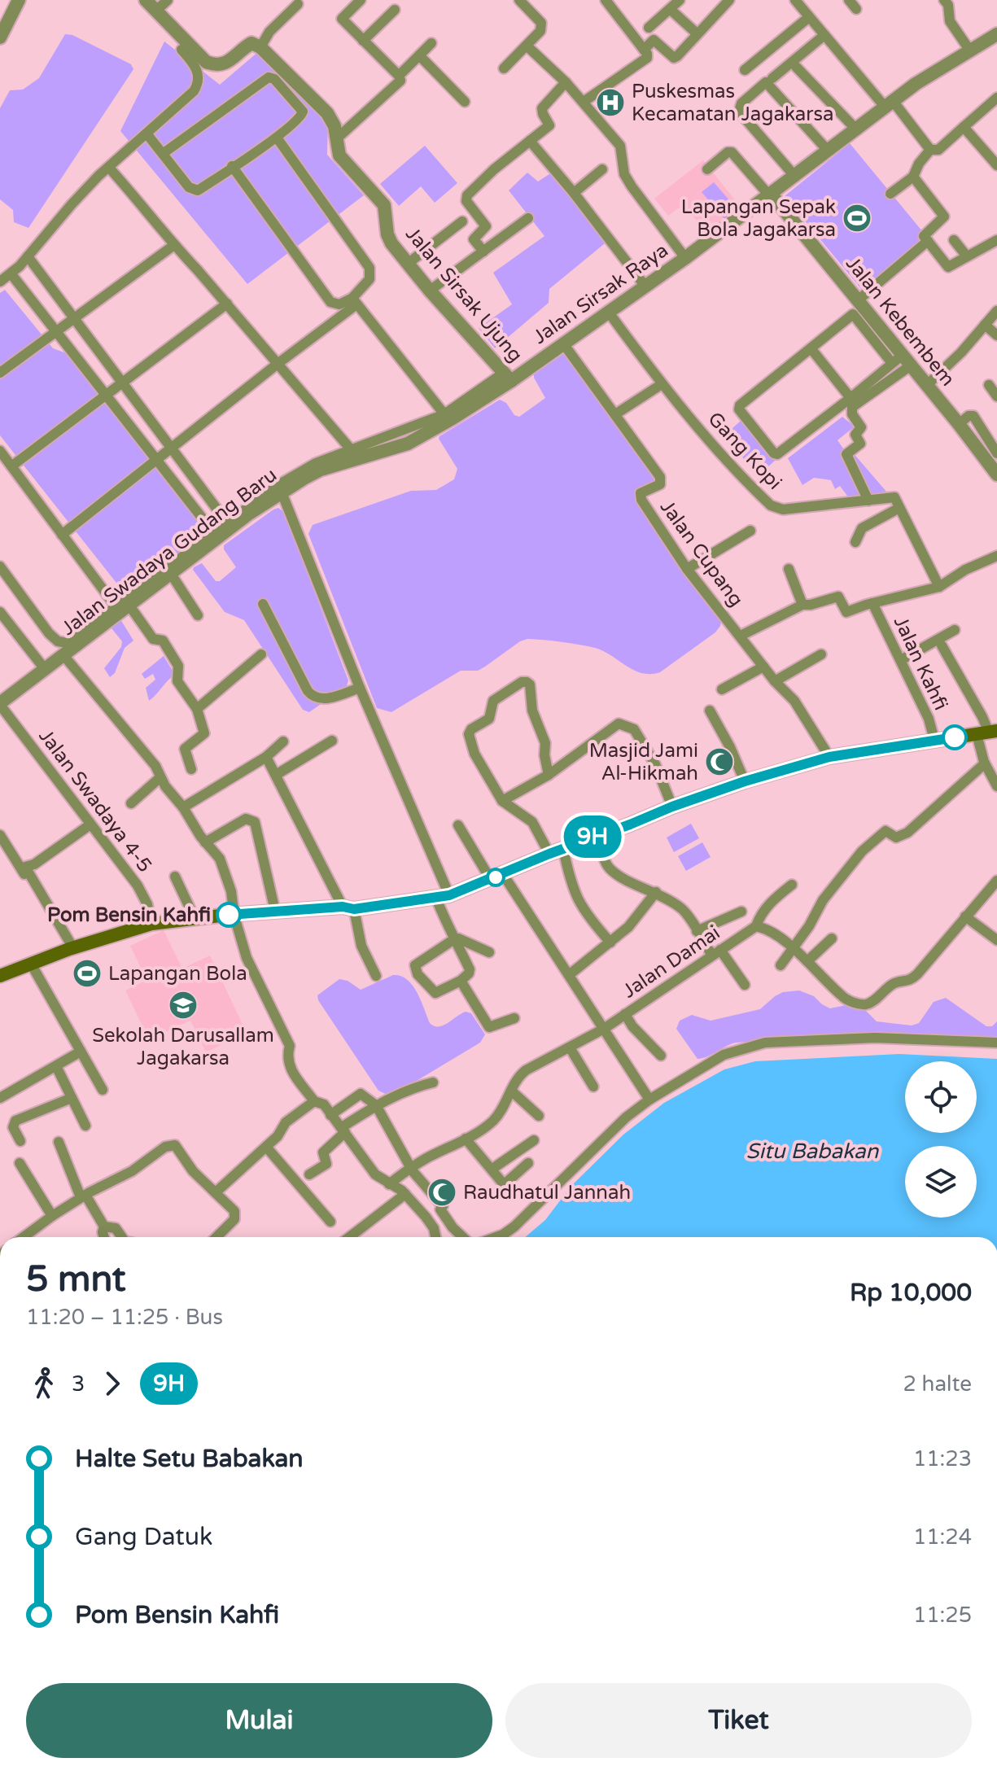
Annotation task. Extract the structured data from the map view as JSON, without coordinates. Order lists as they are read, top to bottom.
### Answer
{
  "streets": {
    "street": [
      "Jalan Sirsak Raya",
      "Jalan Sirsak Ujung",
      "Jalan Kebembem",
      "Gang Kopi",
      "Jalan Swadaya Gudang Baru",
      "Jalan Cupang",
      "Jalan Kahfi",
      "Jalan Swadaya 4-5",
      "Jalan Damai"
    ]
  },
  "crossings": [
    ["Jalan Sirsak Raya", "Jalan Sirsak Ujung"],
    ["Jalan Sirsak Raya", "Jalan Kebembem"],
    ["Jalan Sirsak Raya", "Gang Kopi"],
    ["Jalan Sirsak Raya", "Jalan Swadaya Gudang Baru"],
    ["Jalan Sirsak Raya", "Jalan Cupang"],
    ["Jalan Sirsak Ujung", "Jalan Swadaya Gudang Baru"],
    ["Jalan Swadaya Gudang Baru", "Jalan Swadaya 4-5"]
  ],
  "water": ["Situ Babakan"],
  "places": {
    "hospital": ["Puskesmas Kecamatan Jagakarsa"],
    "sports": ["Lapangan Sepak Bola Jagakarsa", "Lapangan Bola"],
    "mosque": ["Masjid Jami Al-Hikmah", "Raudhatul Jannah"],
    "other": ["Pom Bensin Kahfi"],
    "school or university": ["Sekolah Darusallam Jagakarsa"]
  },
  "lines": ["bus line 9H"],
  "page": {
    "on_map": "9H",
    "heading": ["5 mnt", "11:20 – 11:25 · Bus", "Rp 10,000"],
    "legs": ["3", "9H", "2 halte"],
    "list": [
      {
        "name": "Halte Setu Babakan",
        "value": "11:23"
      },
      {
        "name": "Gang Datuk",
        "value": "11:24"
      },
      {
        "name": "Pom Bensin Kahfi",
        "value": "11:25"
      }
    ],
    "buttons": ["Mulai", "Tiket"]
  }
}
